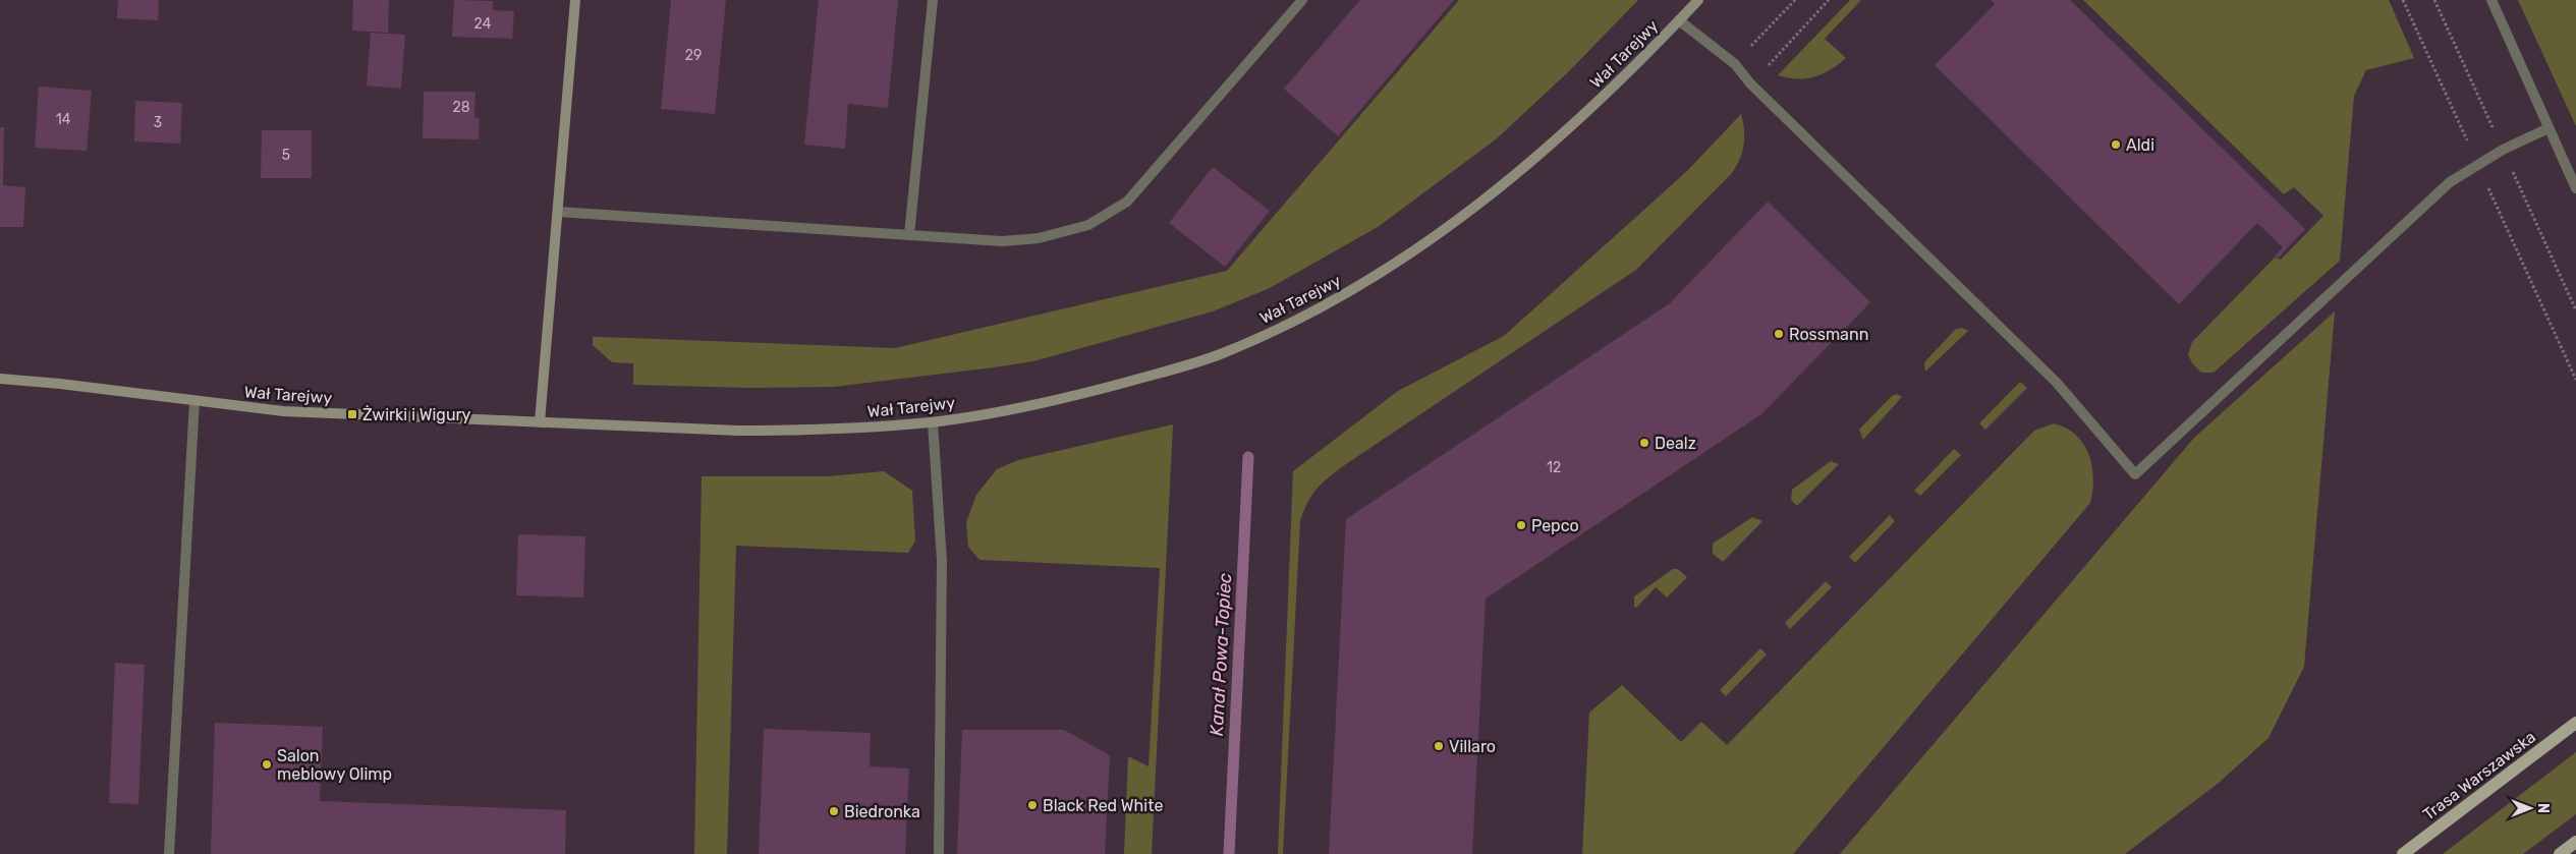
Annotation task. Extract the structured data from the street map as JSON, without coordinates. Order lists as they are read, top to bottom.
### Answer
{
  "streets": {
    "main road": ["Trasa Warszawska"],
    "street": ["Wał Tarejwy"]
  },
  "water": ["Kanał Powa-Topiec"],
  "places": {
    "other": [
      "Aldi",
      "Rossmann",
      "Dealz",
      "Pepco",
      "Villaro",
      "Salon meblowy Olimp",
      "Black Red White",
      "Biedronka"
    ],
    "transit": ["Żwirki i Wigury"]
  },
  "house_numbers": [
    "24",
    "29",
    "28",
    "14",
    "3",
    "5",
    "12"
  ],
  "north": "right"
}
